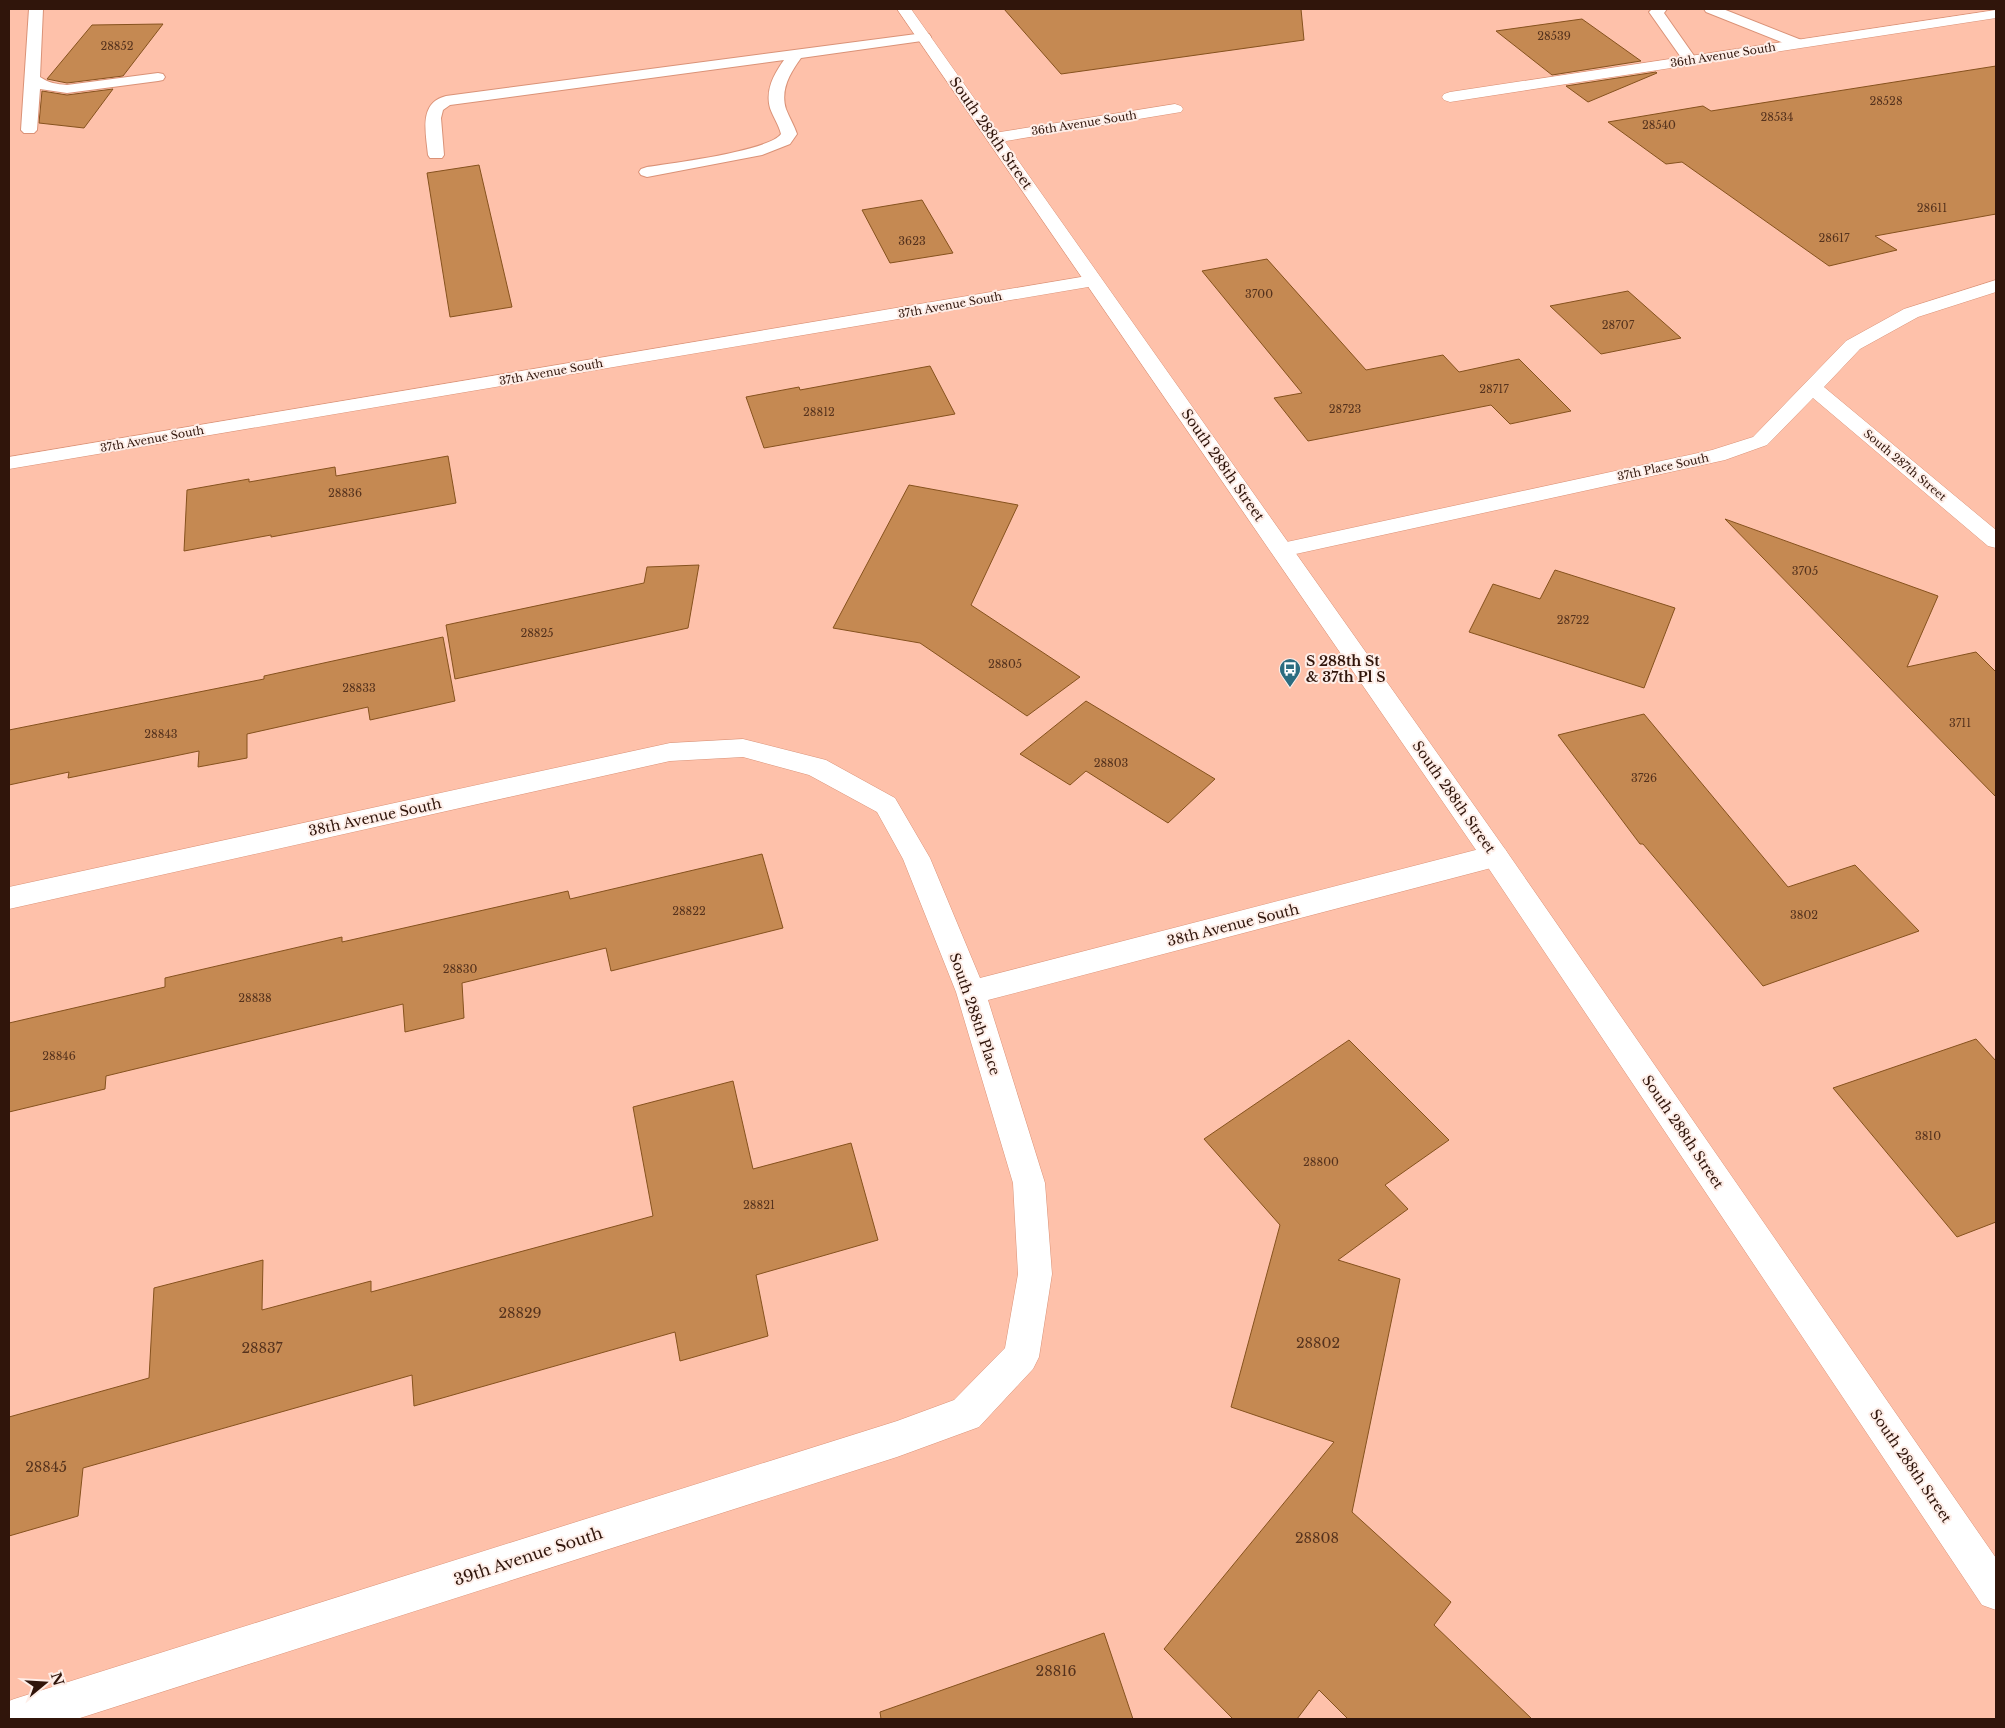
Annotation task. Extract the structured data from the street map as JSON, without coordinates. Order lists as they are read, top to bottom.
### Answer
{
  "streets": {
    "street": [
      "36th Avenue South",
      "South 288th Street",
      "37th Avenue South",
      "South 287th Street",
      "37th Place South",
      "38th Avenue South",
      "South 288th Place",
      "39th Avenue South"
    ]
  },
  "crossings": [
    ["36th Avenue South", "South 288th Street"],
    ["South 288th Street", "37th Avenue South"],
    ["South 288th Street", "37th Place South"],
    ["South 288th Street", "38th Avenue South"],
    ["South 287th Street", "37th Place South"],
    ["38th Avenue South", "South 288th Place"],
    ["South 288th Place", "39th Avenue South"]
  ],
  "places": {
    "bus stop": ["S 288th St & 37th Pl S"]
  },
  "house_numbers": [
    "28539",
    "28852",
    "28528",
    "28534",
    "28540",
    "28611",
    "28617",
    "3623",
    "3700",
    "28707",
    "28717",
    "28723",
    "28812",
    "28836",
    "3705",
    "28722",
    "28825",
    "28805",
    "28833",
    "3711",
    "28843",
    "28803",
    "3726",
    "28822",
    "3802",
    "28830",
    "28838",
    "28846",
    "3810",
    "28800",
    "28821",
    "28829",
    "28802",
    "28837",
    "28845",
    "28808",
    "28816"
  ],
  "north": "right"
}
